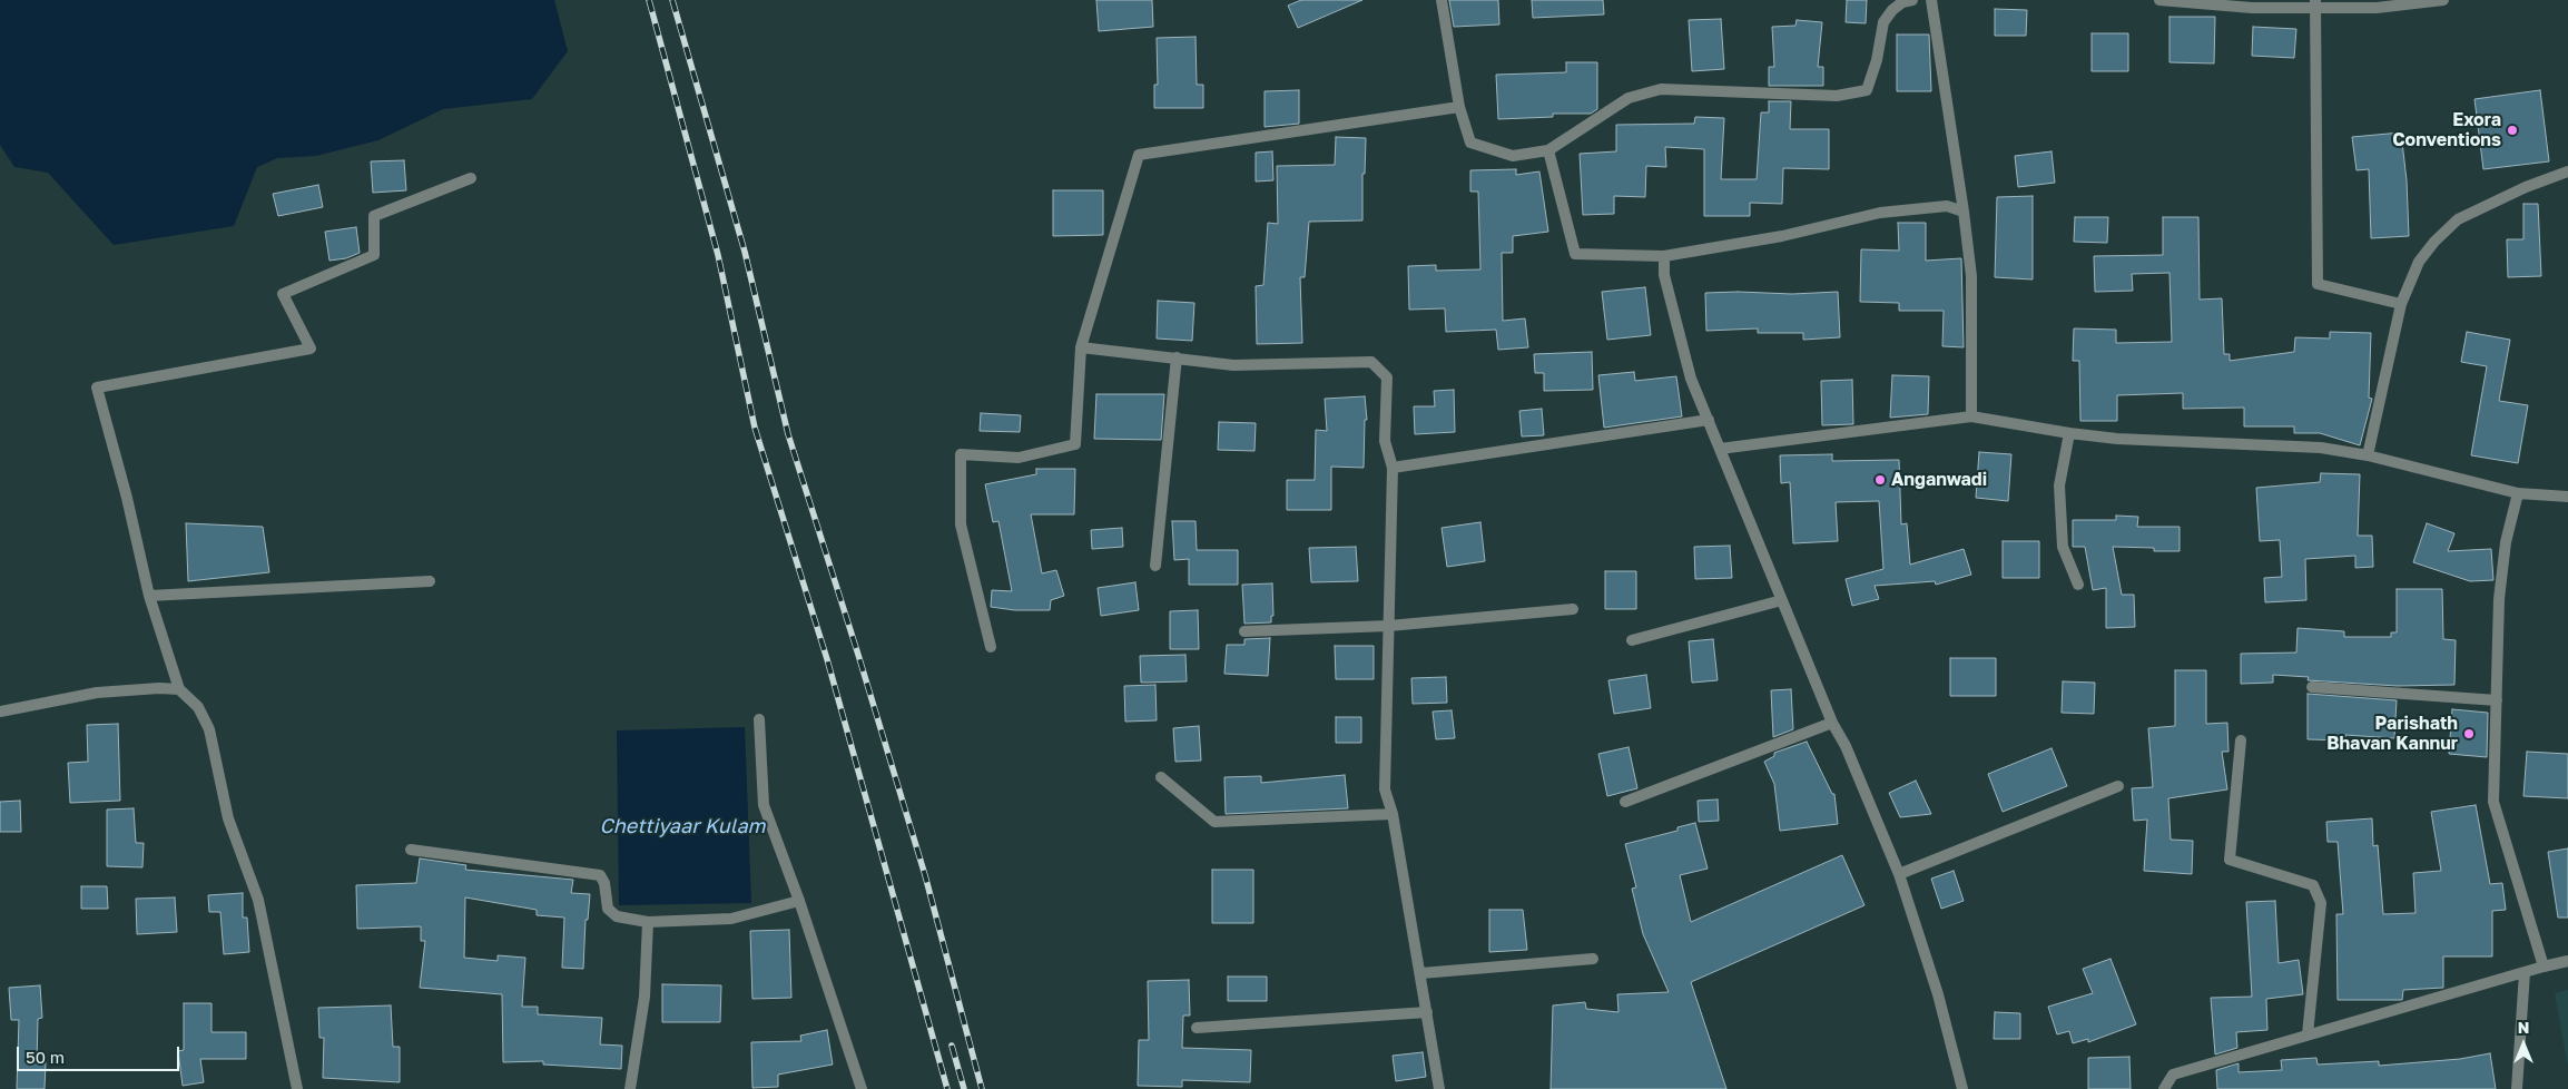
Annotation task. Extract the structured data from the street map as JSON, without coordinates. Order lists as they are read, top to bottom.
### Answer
{
  "water": ["Chettiyaar Kulam"],
  "places": ["Exora Conventions", "Anganwadi", "Parishath Bhavan Kannur"],
  "scale_bar": "50 m",
  "north": "top"
}
